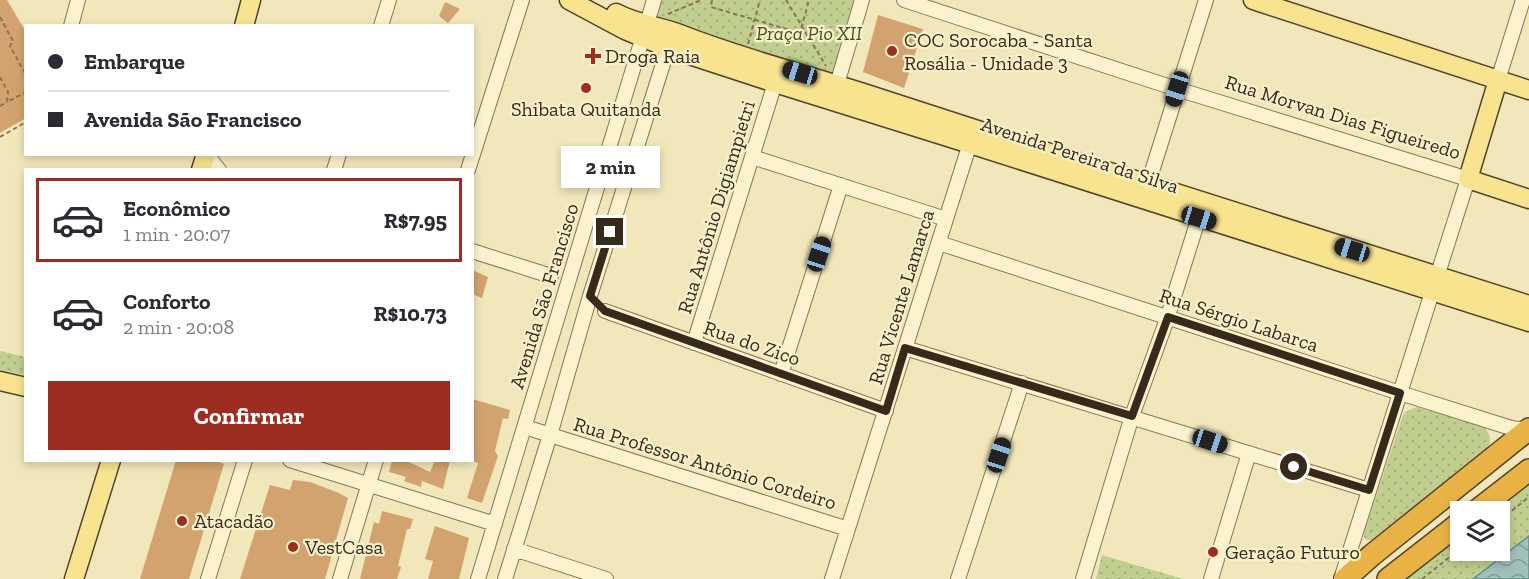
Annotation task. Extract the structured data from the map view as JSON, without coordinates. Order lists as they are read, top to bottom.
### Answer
{
  "streets": {
    "main road": ["Rua Morvan Dias Figueiredo", "Avenida Pereira da Silva"],
    "street": [
      "Rua Antônio Digiampietri",
      "Avenida São Francisco",
      "Rua Vicente Lamarca",
      "Rua Sérgio Labarca",
      "Rua do Zico",
      "Rua Professor Antônio Cordeiro"
    ]
  },
  "crossings": [
    ["Avenida Pereira da Silva", "Rua Antônio Digiampietri"],
    ["Avenida Pereira da Silva", "Avenida São Francisco"],
    ["Avenida Pereira da Silva", "Rua Vicente Lamarca"],
    ["Rua Antônio Digiampietri", "Rua do Zico"],
    ["Rua Vicente Lamarca", "Rua Sérgio Labarca"],
    ["Rua Vicente Lamarca", "Rua do Zico"],
    ["Rua Vicente Lamarca", "Rua Professor Antônio Cordeiro"]
  ],
  "parks": ["Praça Pio XII"],
  "places": {
    "other": [
      "COC Sorocaba - Santa Rosália - Unidade 3",
      "Shibata Quitanda",
      "Atacadão",
      "VestCasa",
      "Geração Futuro"
    ],
    "health": ["Droga Raia"]
  },
  "page": {
    "banner": ["Embarque", "Avenida São Francisco"],
    "bubble": "2 min",
    "list": [
      {
        "name": "Econômico",
        "note": "1 min · 20:07",
        "value": "R$7.95"
      },
      {
        "name": "Conforto",
        "note": "2 min · 20:08",
        "value": "R$10.73"
      }
    ],
    "buttons": "Confirmar"
  }
}
